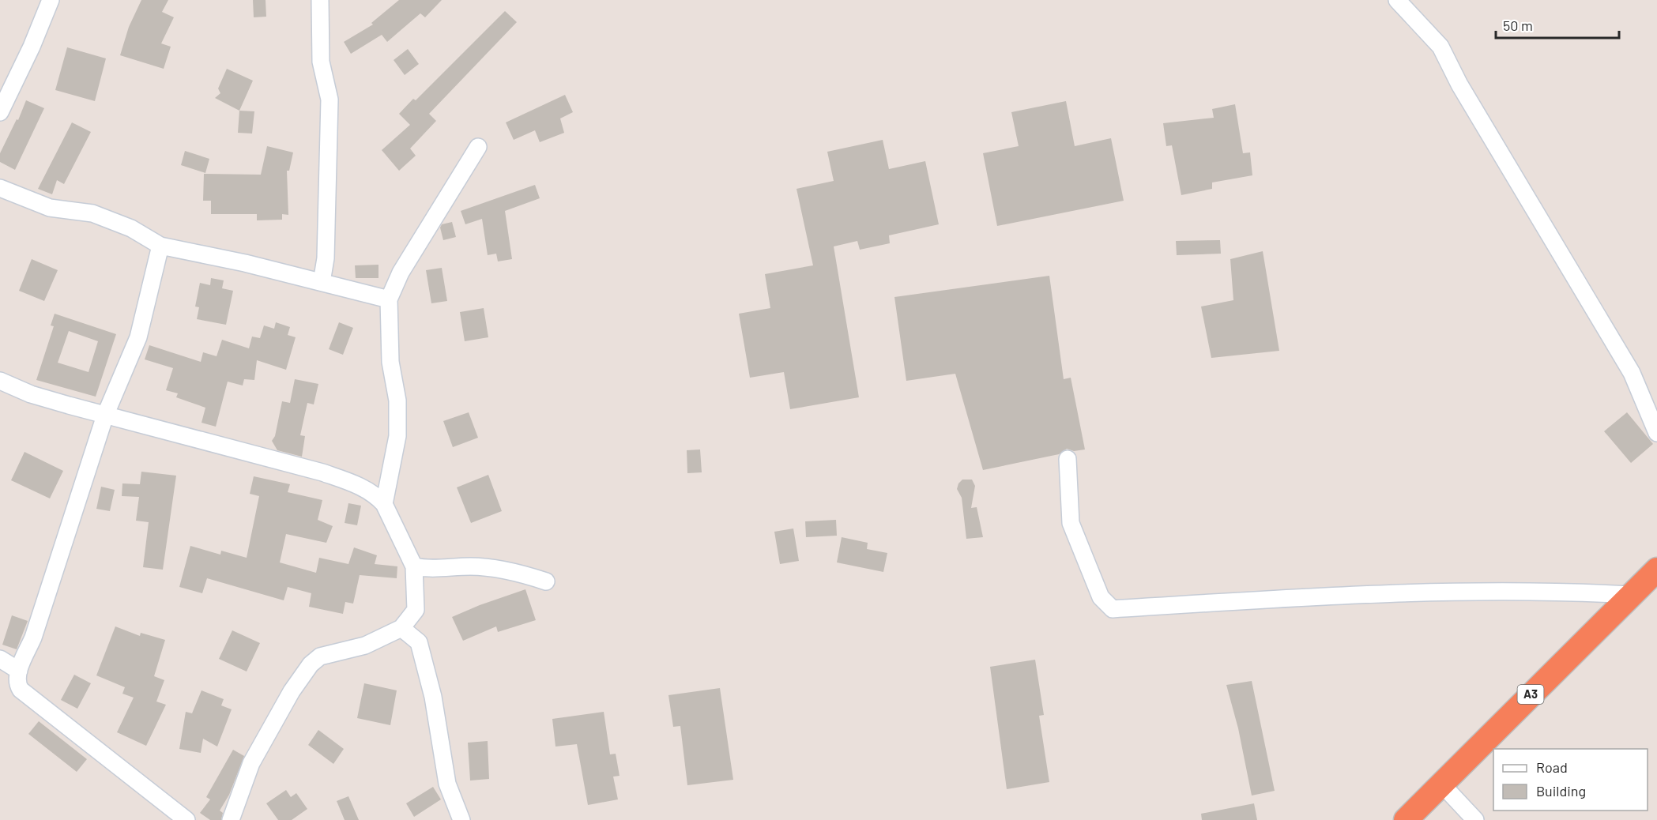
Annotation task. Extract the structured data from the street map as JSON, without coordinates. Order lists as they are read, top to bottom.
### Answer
{
  "streets": {
    "highway": ["A3"]
  },
  "legend": ["Road", "Building"],
  "scale_bar": "50 m"
}
